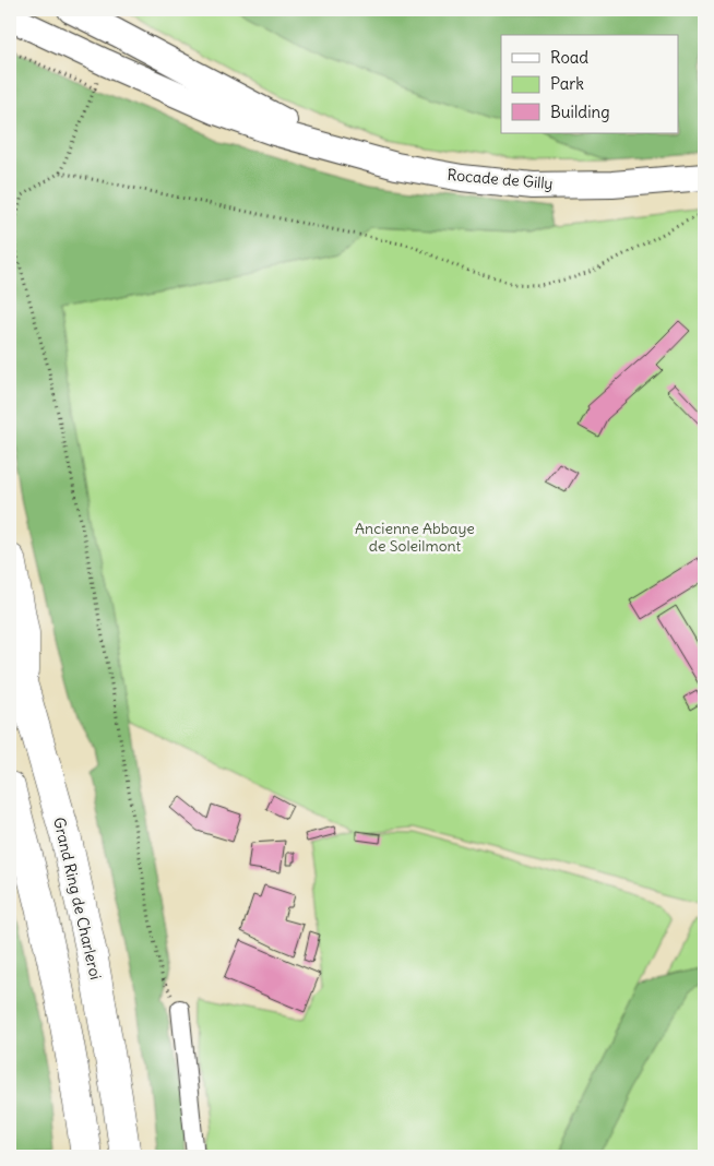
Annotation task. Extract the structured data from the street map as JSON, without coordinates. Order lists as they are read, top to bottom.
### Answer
{
  "streets": {
    "highway": ["Grand Ring de Charleroi"],
    "main road": ["Rocade de Gilly"]
  },
  "parks": ["Ancienne Abbaye de Soleilmont"],
  "legend": ["Road", "Park", "Building"]
}
